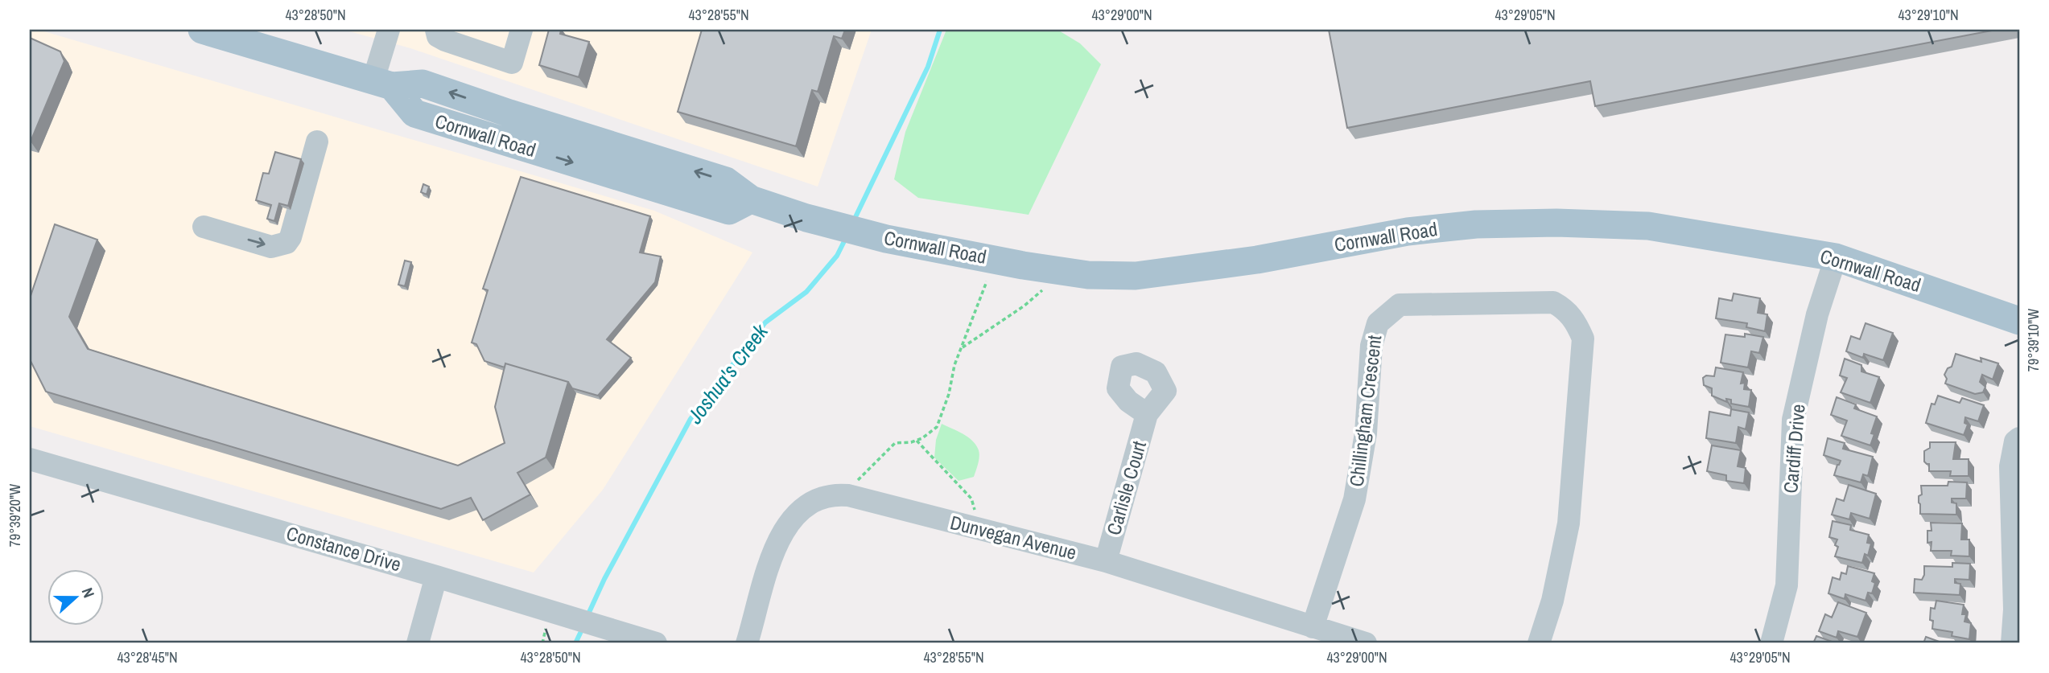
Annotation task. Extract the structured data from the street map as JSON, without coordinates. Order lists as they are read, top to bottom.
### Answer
{
  "streets": {
    "main road": ["Cornwall Road"],
    "street": [
      "Chillingham Crescent",
      "Cardiff Drive",
      "Carlisle Court",
      "Dunvegan Avenue",
      "Constance Drive"
    ]
  },
  "crossings": [
    ["Cornwall Road", "Cardiff Drive"],
    ["Chillingham Crescent", "Dunvegan Avenue"],
    ["Carlisle Court", "Dunvegan Avenue"]
  ],
  "water": ["Joshua's Creek"],
  "north": "right",
  "coordinates": [
    "43°28'50\"N",
    "43°28'55\"N",
    "43°29'00\"N",
    "43°29'05\"N",
    "43°29'10\"N",
    "79°39'10\"W",
    "79°39'20\"W",
    "43°28'45\"N"
  ]
}
